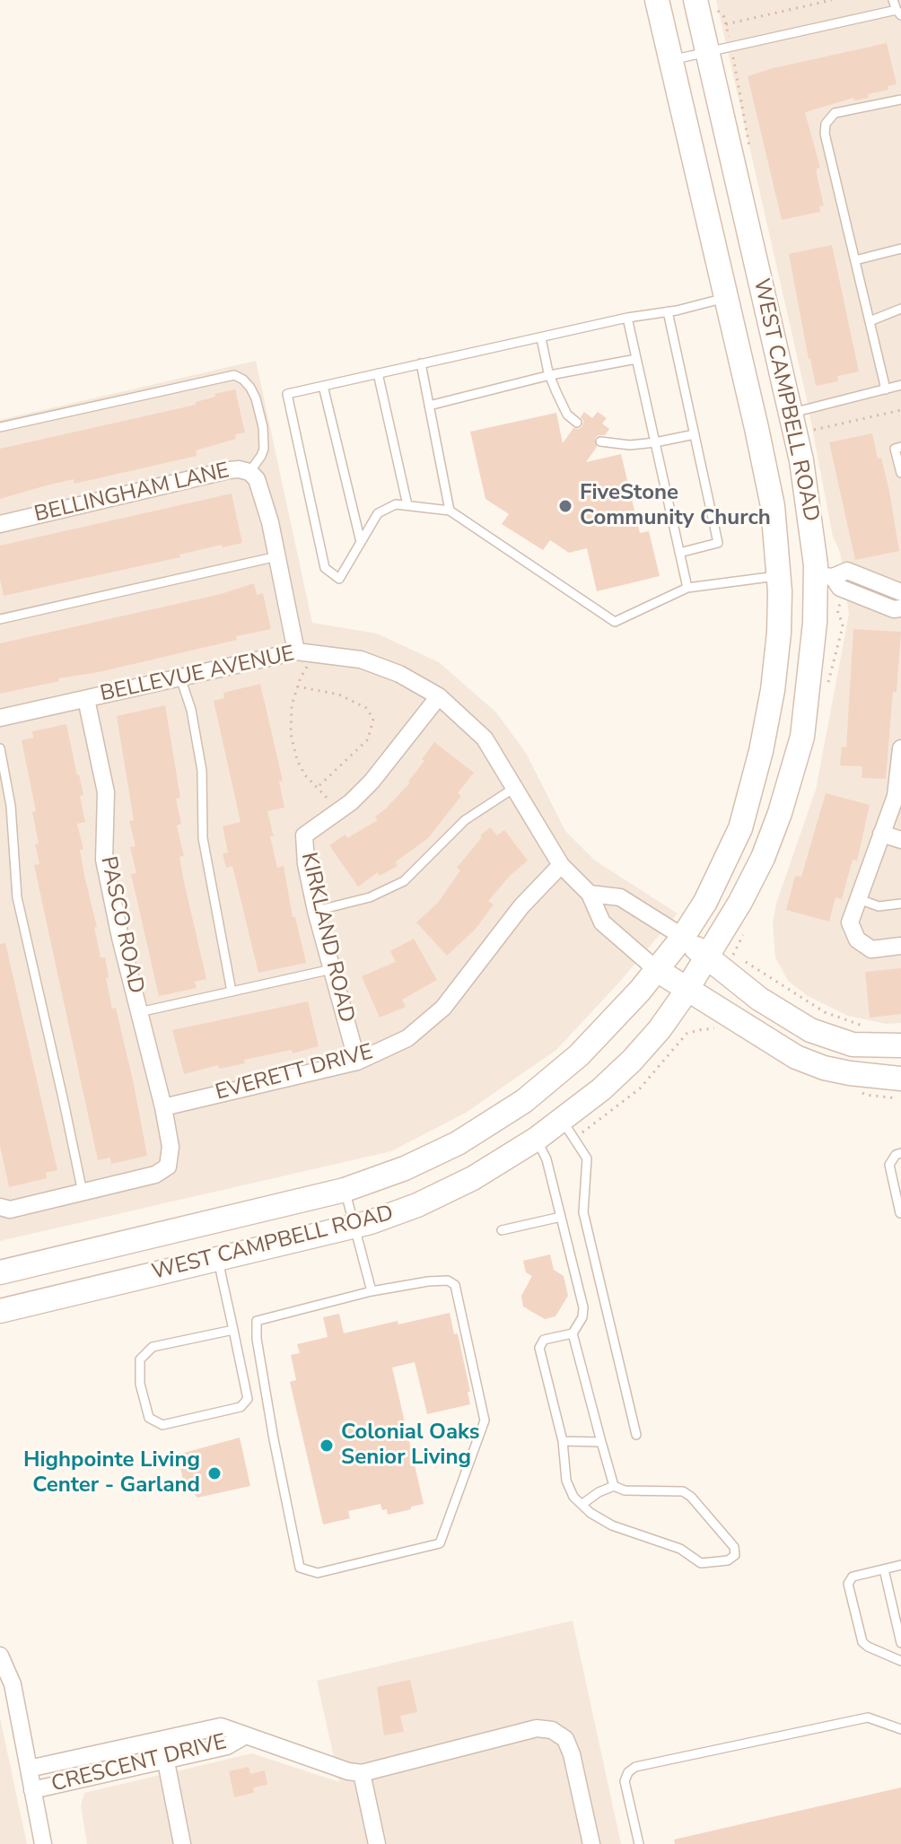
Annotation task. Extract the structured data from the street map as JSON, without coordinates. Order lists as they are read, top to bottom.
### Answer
{
  "streets": {
    "main road": ["WEST CAMPBELL ROAD"],
    "street": [
      "BELLINGHAM LANE",
      "BELLEVUE AVENUE",
      "PASCO ROAD",
      "KIRKLAND ROAD",
      "EVERETT DRIVE",
      "CRESCENT DRIVE"
    ]
  },
  "crossings": [
    ["WEST CAMPBELL ROAD", "BELLEVUE AVENUE"],
    ["BELLINGHAM LANE", "BELLEVUE AVENUE"],
    ["BELLEVUE AVENUE", "PASCO ROAD"],
    ["BELLEVUE AVENUE", "KIRKLAND ROAD"],
    ["BELLEVUE AVENUE", "EVERETT DRIVE"],
    ["PASCO ROAD", "EVERETT DRIVE"],
    ["KIRKLAND ROAD", "EVERETT DRIVE"]
  ],
  "places": ["FiveStone Community Church", "Colonial Oaks Senior Living", "Highpointe Living Center - Garland"]
}
